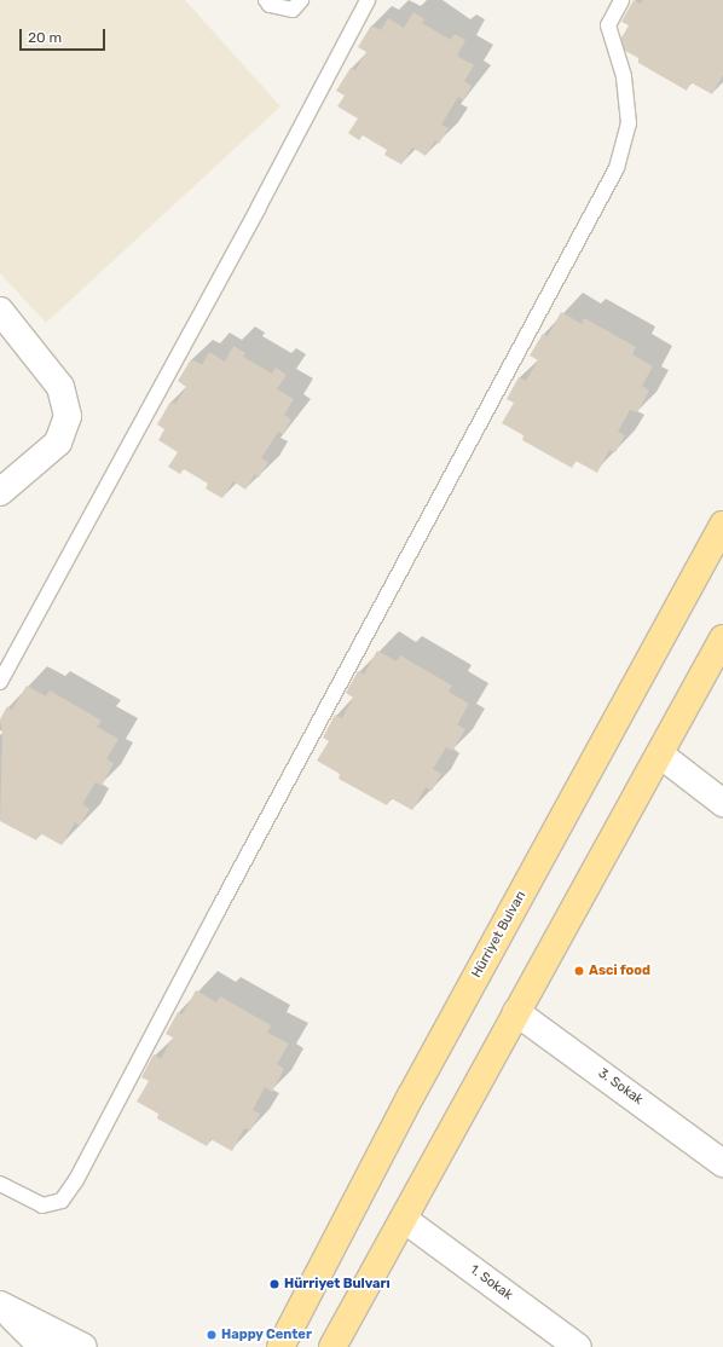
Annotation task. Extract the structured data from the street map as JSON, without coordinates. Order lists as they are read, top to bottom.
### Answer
{
  "streets": {
    "main road": ["Hürriyet Bulvarı"],
    "street": ["3. Sokak", "1. Sokak"]
  },
  "places": ["Asci food", "Hürriyet Bulvarı", "Happy Center"],
  "scale_bar": "20 m"
}
